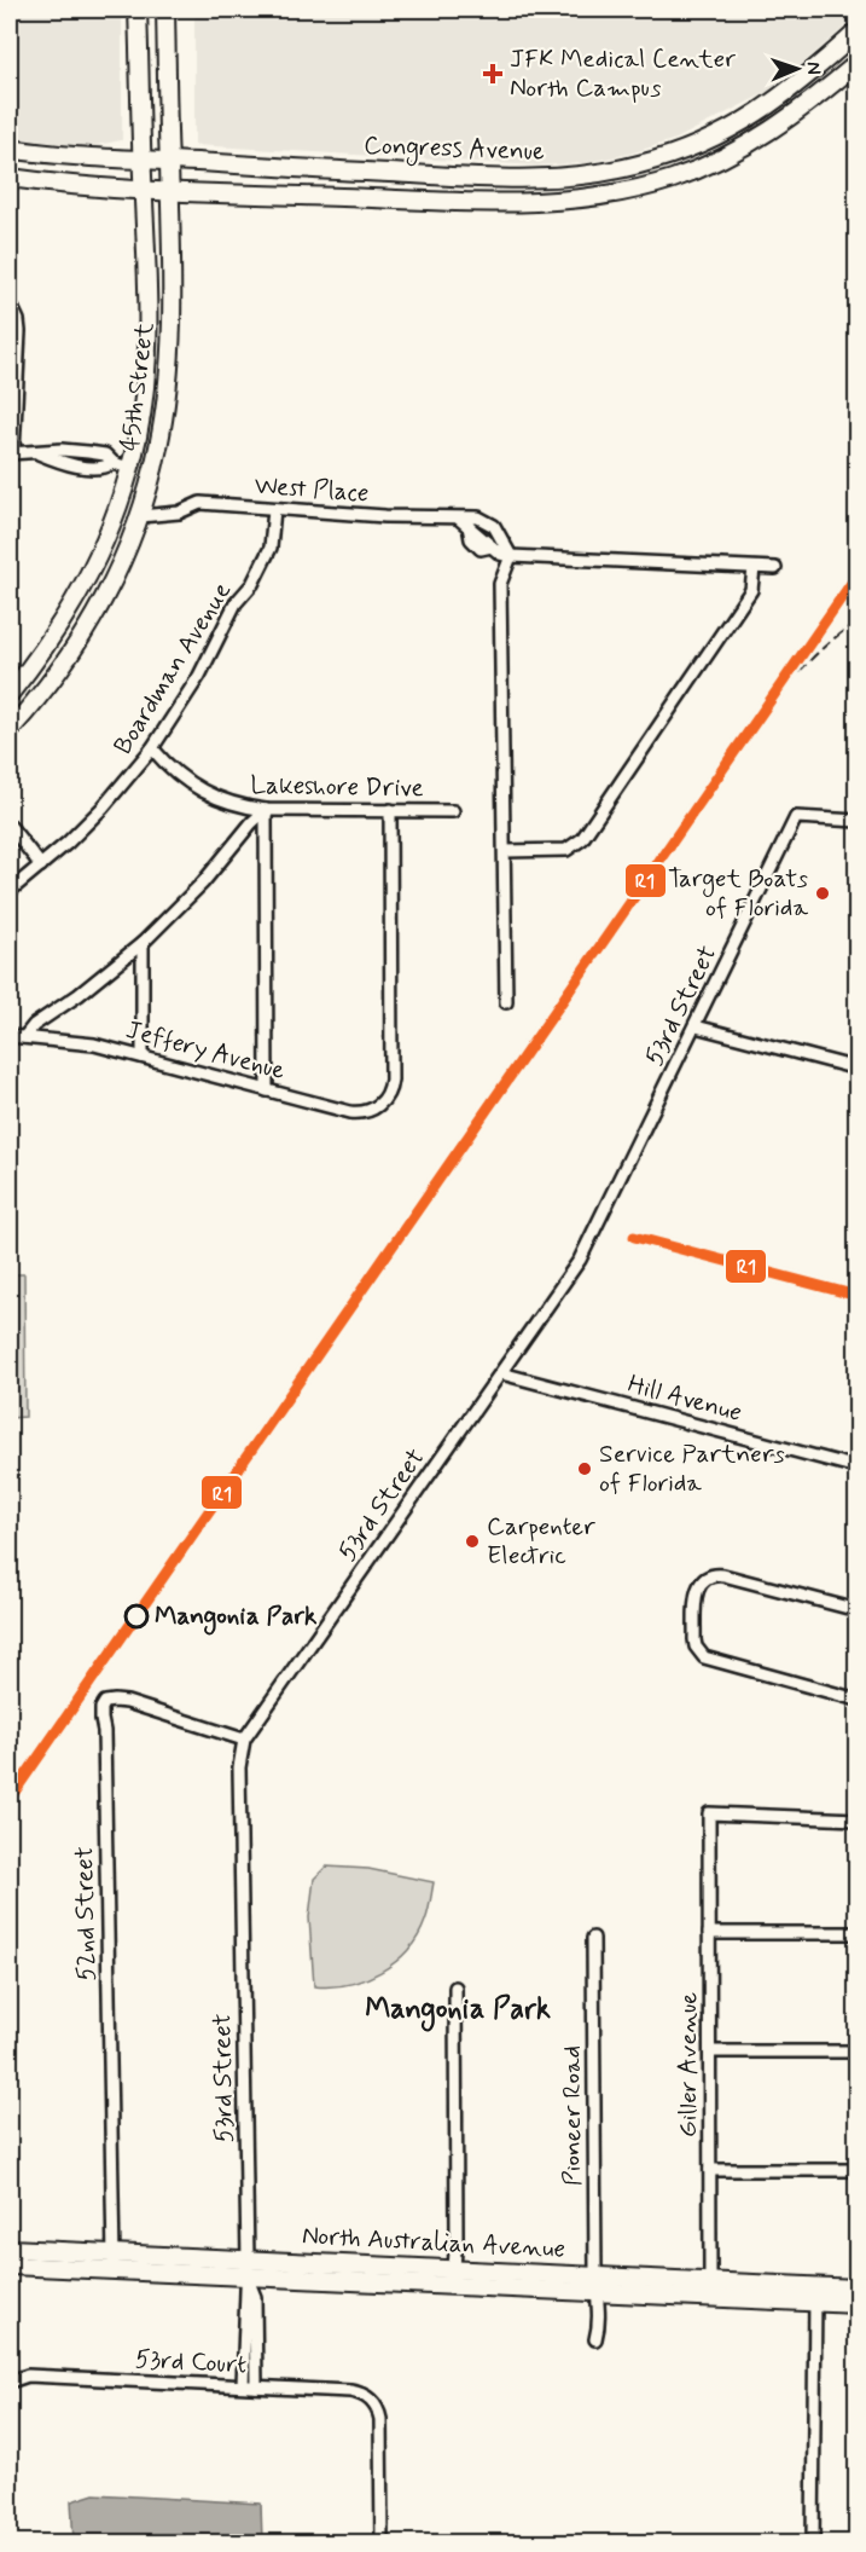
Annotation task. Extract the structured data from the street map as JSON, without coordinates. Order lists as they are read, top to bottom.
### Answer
{
  "streets": {
    "main road": ["Congress Avenue", "45th Street", "North Australian Avenue"],
    "street": [
      "West Place",
      "Boardman Avenue",
      "Lakeshore Drive",
      "53rd Street",
      "Jeffery Avenue",
      "Hill Avenue",
      "52nd Street",
      "Giller Avenue",
      "Pioneer Road",
      "53rd Court"
    ]
  },
  "crossings": [
    ["Congress Avenue", "45th Street"],
    ["45th Street", "West Place"],
    ["West Place", "Boardman Avenue"],
    ["Boardman Avenue", "Lakeshore Drive"],
    ["Lakeshore Drive", "Jeffery Avenue"],
    ["53rd Street", "Hill Avenue"],
    ["53rd Street", "52nd Street"],
    ["53rd Street", "North Australian Avenue"],
    ["53rd Street", "53rd Court"],
    ["52nd Street", "North Australian Avenue"],
    ["Giller Avenue", "North Australian Avenue"],
    ["Pioneer Road", "North Australian Avenue"]
  ],
  "districts": ["Mangonia Park"],
  "places": {
    "health": ["JFK Medical Center North Campus"],
    "other": [
      "Target Boats of Florida",
      "Service Partners of Florida",
      "Carpenter Electric",
      "Mangonia Park"
    ]
  },
  "lines": ["transit line R1"],
  "north": "right"
}
